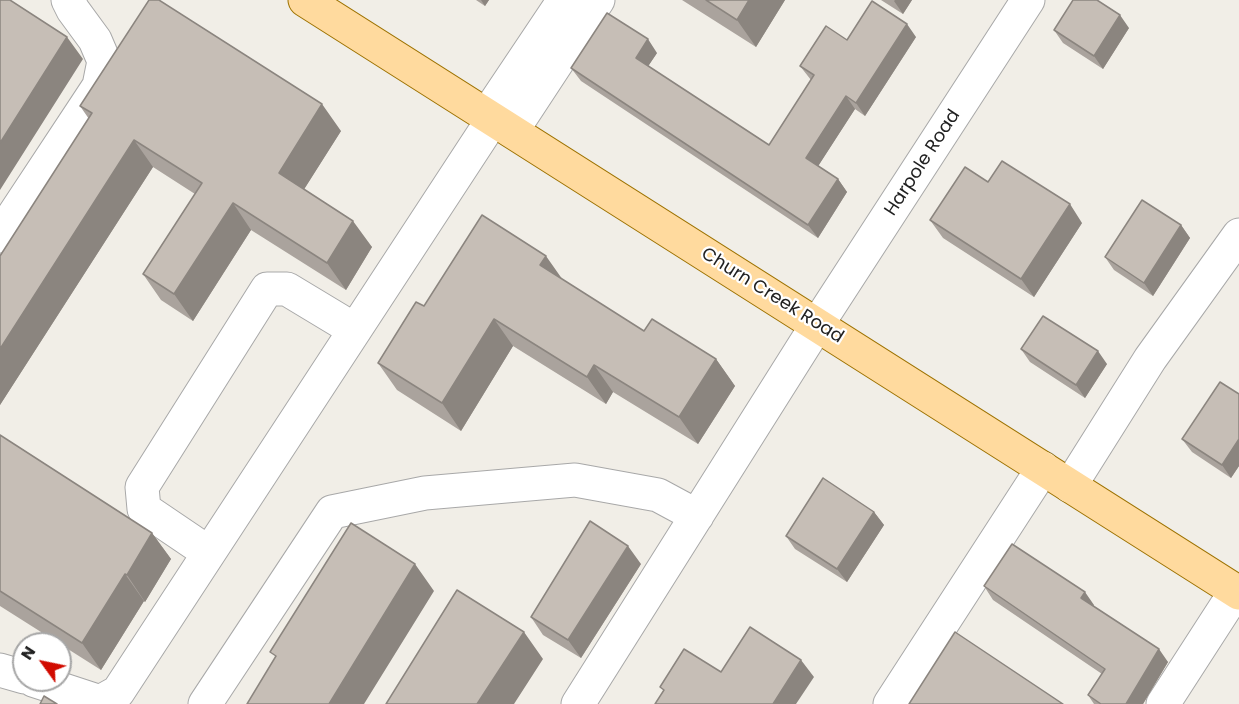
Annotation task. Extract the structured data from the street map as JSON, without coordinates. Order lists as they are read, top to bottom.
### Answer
{
  "streets": {
    "main road": ["Churn Creek Road"],
    "street": ["Harpole Road"]
  },
  "crossings": [
    ["Harpole Road", "Churn Creek Road"]
  ],
  "north": "top left"
}
